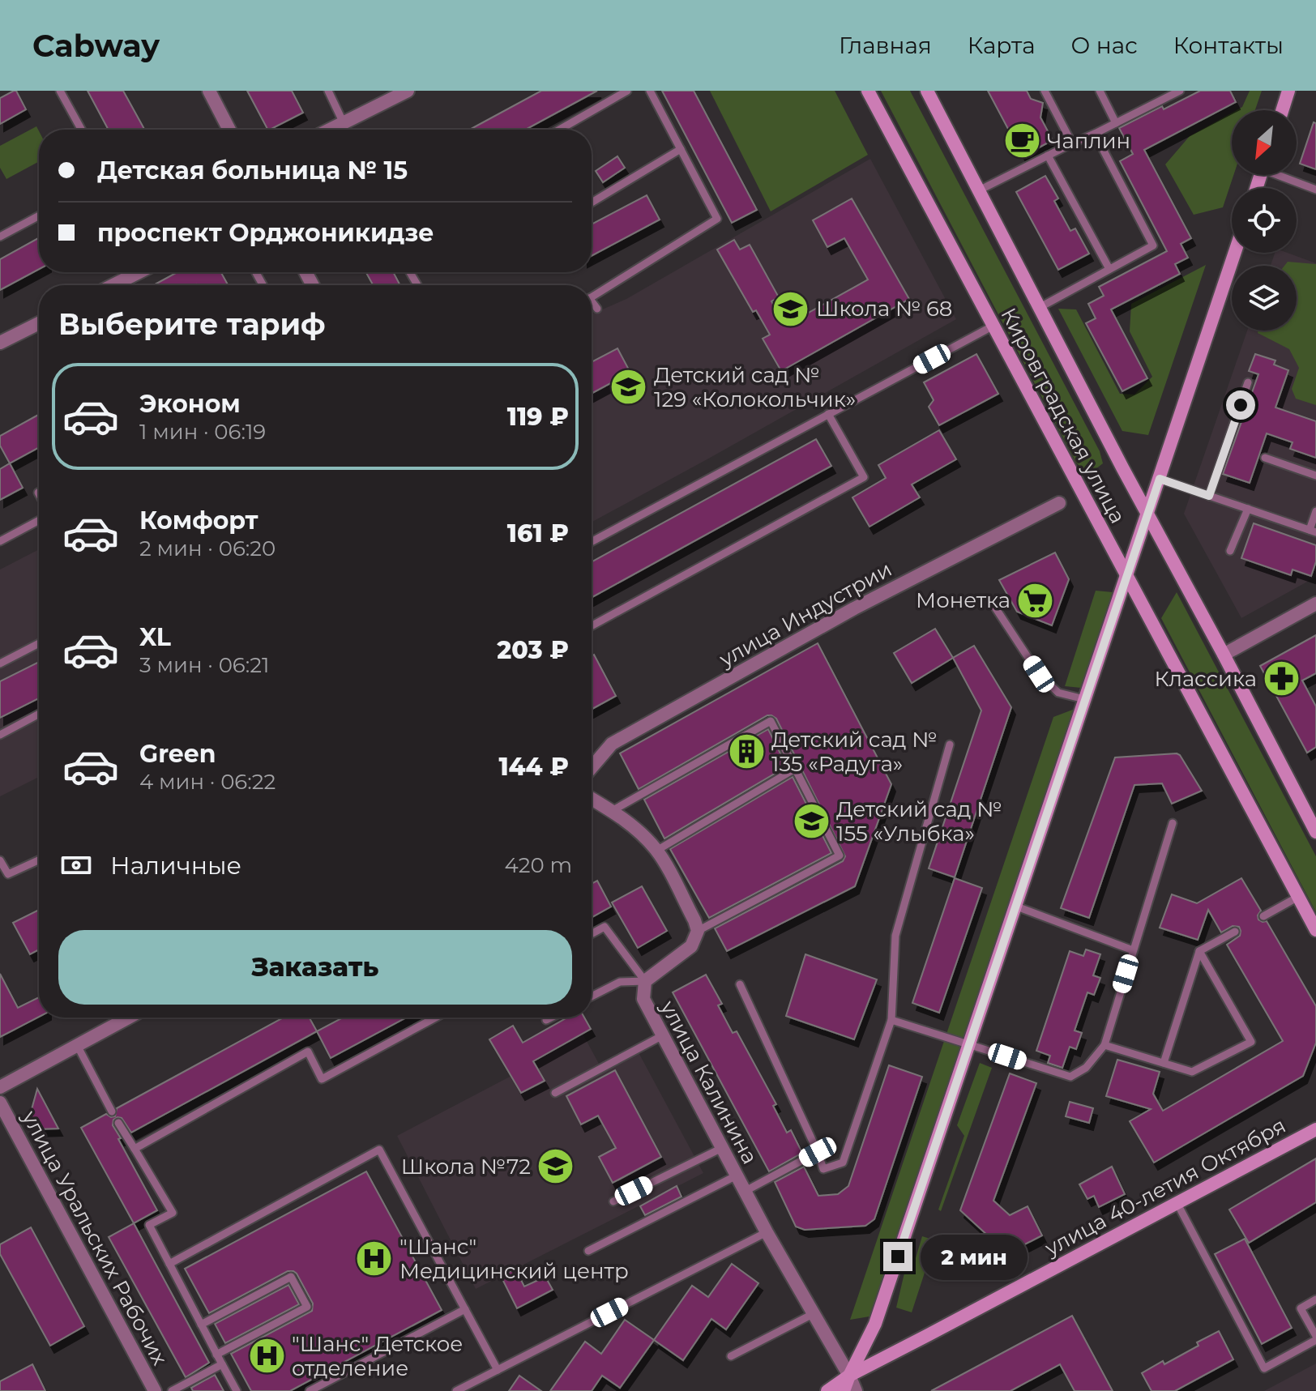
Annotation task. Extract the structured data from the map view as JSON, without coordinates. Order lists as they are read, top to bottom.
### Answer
{
  "streets": {
    "main road": ["Кировградская улица", "улица 40-летия Октября"],
    "street": ["улица Индустрии", "улица Калинина", "улица Уральских Рабочих"]
  },
  "crossings": [
    ["улица Калинина", "улица 40-летия Октября"]
  ],
  "places": {
    "cafe": ["Чаплин"],
    "school or university": [
      "Школа № 68",
      "Детский сад № 129 «Колокольчик»",
      "Детский сад № 155 «Улыбка»",
      "Школа №72"
    ],
    "supermarket": ["Монетка"],
    "pharmacy": ["Классика"],
    "building": ["Детский сад № 135 «Радуга»"],
    "hospital": ["\"Шанс\" Медицинский центр", "\"Шанс\" Детское отделение"]
  },
  "north": "bottom left",
  "page": {
    "header": "Cabway",
    "nav": [
      "Главная",
      "Карта",
      "О нас",
      "Контакты"
    ],
    "banner": ["Детская больница № 15", "проспект Орджоникидзе"],
    "heading": "Выберите тариф",
    "list": [
      {
        "name": "Эконом",
        "note": "1 мин · 06:19",
        "value": "119 ₽"
      },
      {
        "name": "Комфорт",
        "note": "2 мин · 06:20",
        "value": "161 ₽"
      },
      {
        "name": "XL",
        "note": "3 мин · 06:21",
        "value": "203 ₽"
      },
      {
        "name": "Green",
        "note": "4 мин · 06:22",
        "value": "144 ₽"
      }
    ],
    "pay": ["Наличные", "420 m"],
    "buttons": "Заказать",
    "bubble": "2 мин"
  }
}
